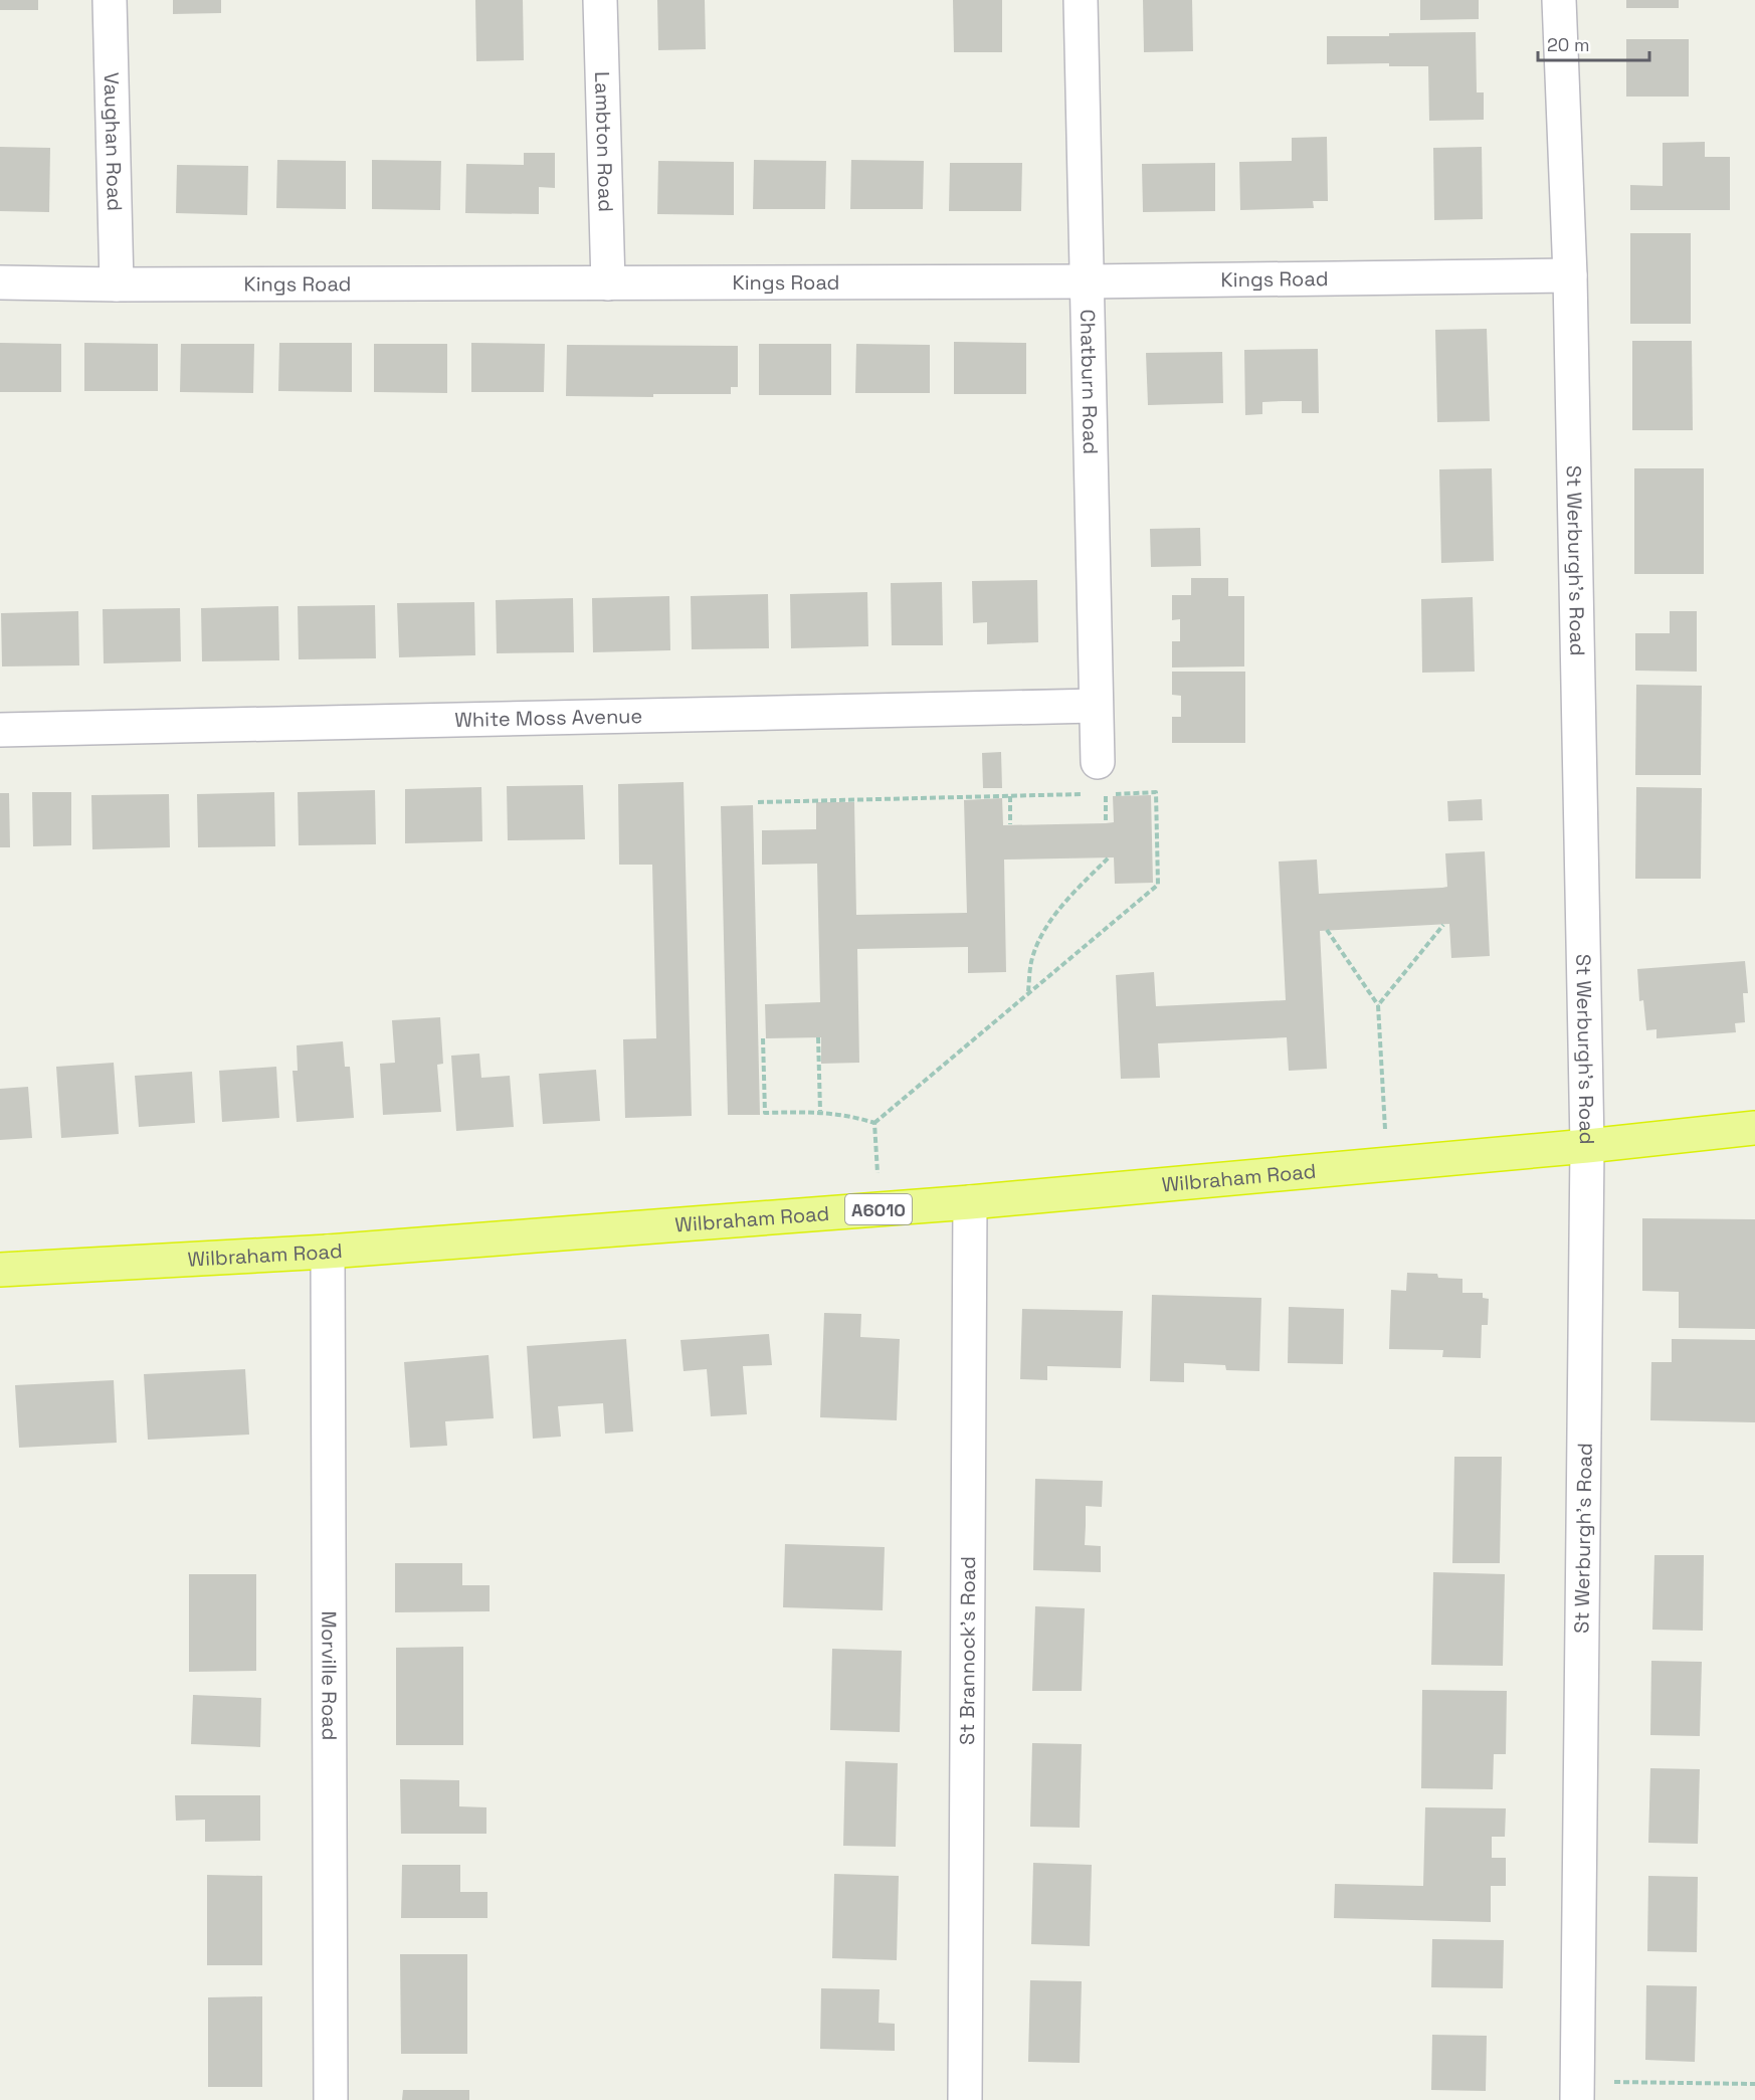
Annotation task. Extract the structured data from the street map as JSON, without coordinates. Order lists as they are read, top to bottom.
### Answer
{
  "streets": {
    "highway": ["Wilbraham Road", "A6010"],
    "street": [
      "Vaughan Road",
      "Lambton Road",
      "Kings Road",
      "Chatburn Road",
      "St Werburgh's Road",
      "White Moss Avenue",
      "St Brannock's Road",
      "Morville Road"
    ]
  },
  "crossings": [
    ["Vaughan Road", "Kings Road"],
    ["Lambton Road", "Kings Road"],
    ["Kings Road", "Chatburn Road"],
    ["Kings Road", "St Werburgh's Road"],
    ["Chatburn Road", "White Moss Avenue"],
    ["St Werburgh's Road", "Wilbraham Road"],
    ["Wilbraham Road", "St Brannock's Road"],
    ["Wilbraham Road", "Morville Road"]
  ],
  "scale_bar": "20 m"
}
